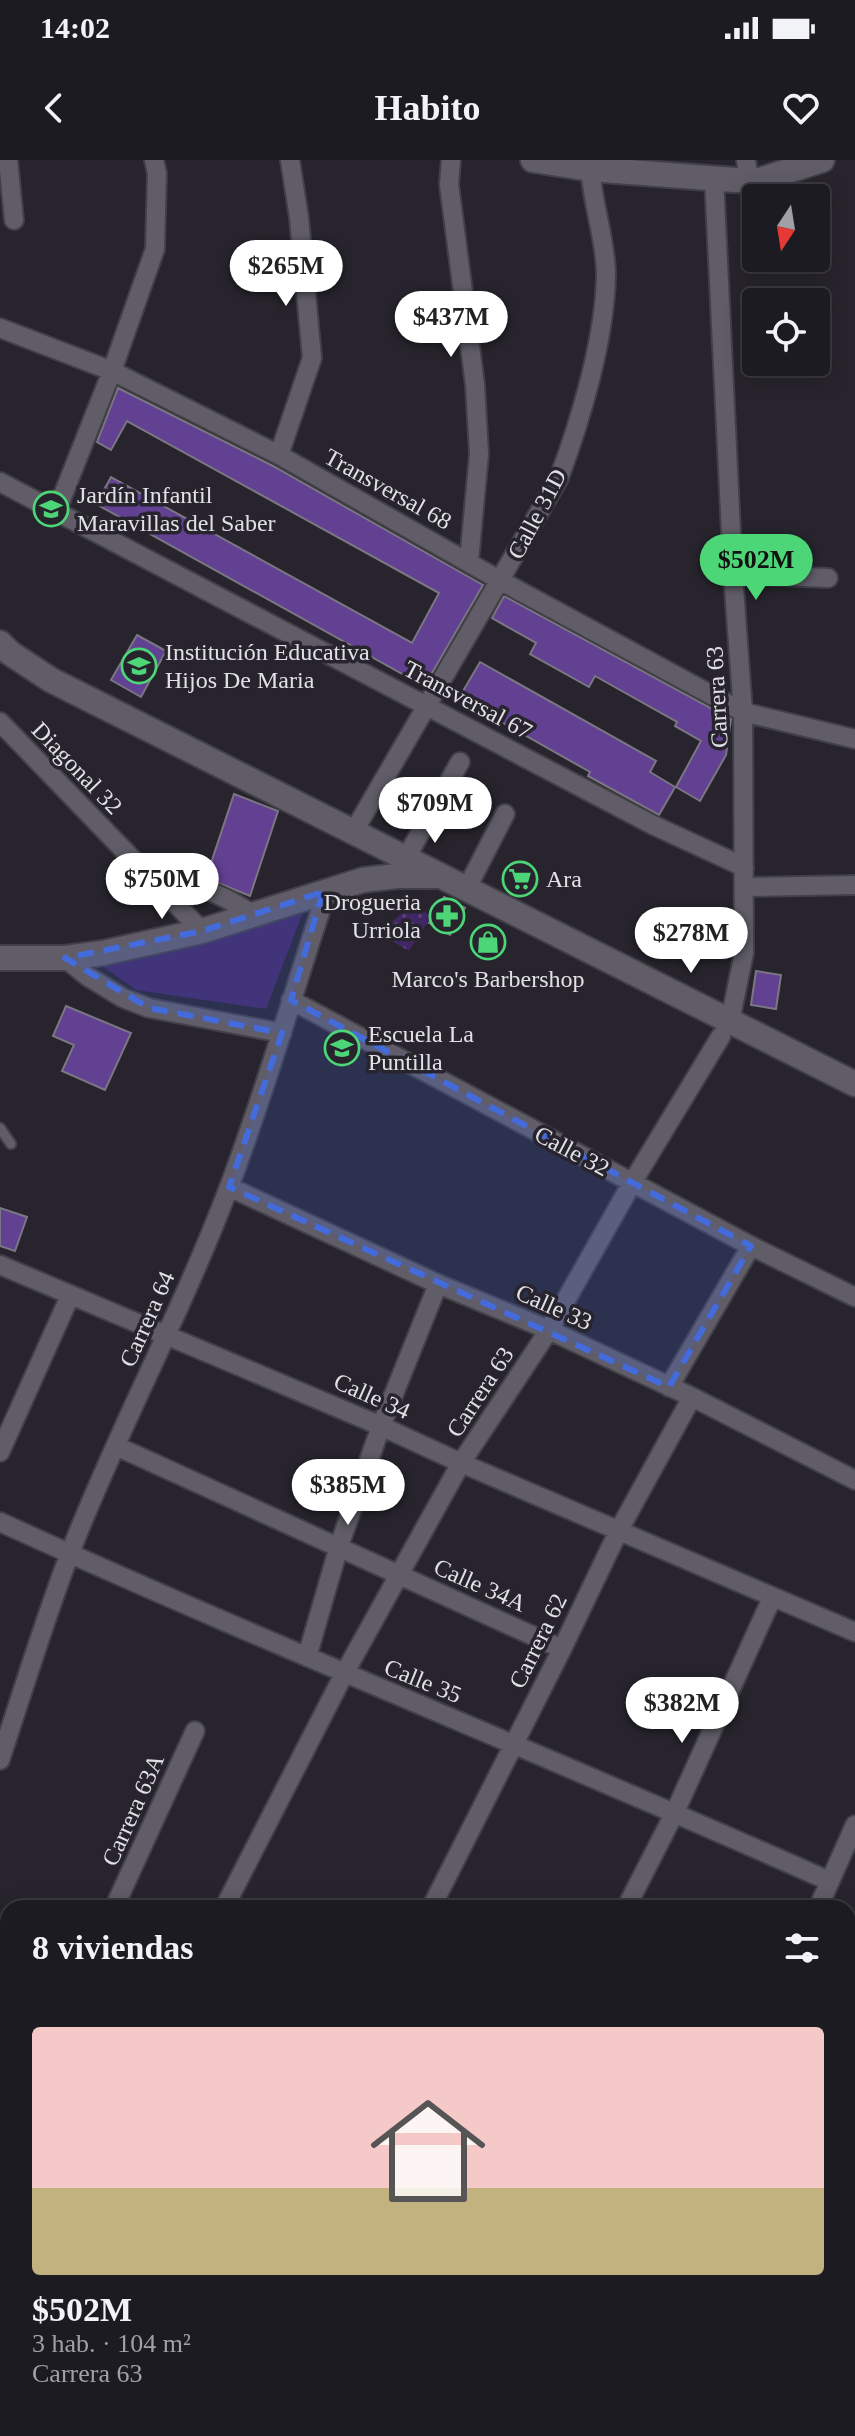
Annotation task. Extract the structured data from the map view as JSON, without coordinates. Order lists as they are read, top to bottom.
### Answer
{
  "streets": {
    "street": [
      "Transversal 68",
      "Calle 31D",
      "Carrera 63",
      "Transversal 67",
      "Diagonal 32",
      "Calle 32",
      "Calle 33",
      "Carrera 64",
      "Calle 34",
      "Calle 34A",
      "Carrera 62",
      "Calle 35",
      "Carrera 63A"
    ]
  },
  "crossings": [
    ["Transversal 68", "Calle 31D"],
    ["Transversal 68", "Carrera 63"],
    ["Calle 31D", "Transversal 67"],
    ["Carrera 63", "Transversal 67"],
    ["Carrera 63", "Calle 32"],
    ["Carrera 63", "Calle 33"],
    ["Carrera 63", "Calle 34"],
    ["Carrera 63", "Calle 34A"],
    ["Carrera 63", "Calle 35"],
    ["Calle 32", "Carrera 64"],
    ["Calle 33", "Carrera 64"],
    ["Calle 33", "Carrera 62"],
    ["Carrera 64", "Calle 34"],
    ["Carrera 64", "Calle 34A"],
    ["Carrera 64", "Calle 35"],
    ["Calle 34", "Carrera 62"],
    ["Calle 34A", "Carrera 62"],
    ["Carrera 62", "Calle 35"]
  ],
  "places": {
    "school or university": ["Jardín Infantil Maravillas del Saber", "Institución Educativa Hijos De Maria", "Escuela La Puntilla"],
    "supermarket": ["Ara"],
    "pharmacy": ["Drogueria Urriola"],
    "shop": ["Marco's Barbershop"]
  },
  "north": "bottom",
  "page": {
    "status": "14:02",
    "header": "Habito",
    "price": [
      "$265M",
      "$437M",
      "$502M",
      "$709M",
      "$750M",
      "$278M",
      "$385M",
      "$382M"
    ],
    "heading": "8 viviendas",
    "list": [
      {
        "name": "$502M",
        "note": "3 hab. · 104 m² · Carrera 63"
      }
    ]
  }
}
